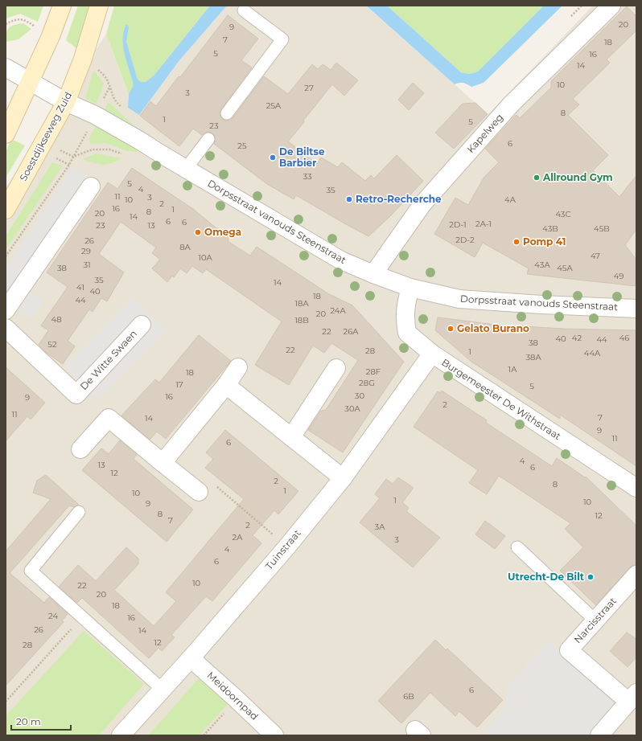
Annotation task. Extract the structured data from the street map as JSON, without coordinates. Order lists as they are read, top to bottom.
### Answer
{
  "streets": {
    "main road": ["Soestdijkseweg Zuid"],
    "street": [
      "Kapelweg",
      "Dorpsstraat vanouds Steenstraat",
      "De Witte Swaen",
      "Burgemeester De Withstraat",
      "Tuinstraat",
      "Narcisstraat",
      "Meidoornpad"
    ]
  },
  "crossings": [
    ["Kapelweg", "Dorpsstraat vanouds Steenstraat"],
    ["Soestdijkseweg Zuid", "Dorpsstraat vanouds Steenstraat"],
    ["Dorpsstraat vanouds Steenstraat", "Burgemeester De Withstraat"],
    ["Burgemeester De Withstraat", "Tuinstraat"],
    ["Tuinstraat", "Meidoornpad"]
  ],
  "places": [
    "De Biltse Barbier",
    "Allround Gym",
    "Retro-Recherche",
    "Omega",
    "Pomp 41",
    "Gelato Burano",
    "Utrecht-De Bilt"
  ],
  "house_numbers": [
    "20",
    "9",
    "7",
    "18",
    "5",
    "16",
    "14",
    "10",
    "27",
    "3",
    "25A",
    "8",
    "1",
    "5",
    "23",
    "6",
    "25",
    "33",
    "5",
    "4",
    "35",
    "11",
    "3",
    "10",
    "4A",
    "2",
    "16",
    "1",
    "8",
    "20",
    "43C",
    "14",
    "6",
    "6",
    "2A-1",
    "2D-1",
    "23",
    "13",
    "43B",
    "45B",
    "2D-2",
    "26",
    "8A",
    "29",
    "47",
    "10A",
    "31",
    "43A",
    "38",
    "45A",
    "49",
    "35",
    "14",
    "41",
    "40",
    "18",
    "44",
    "18A",
    "24A",
    "20",
    "48",
    "18B",
    "22",
    "26A",
    "42",
    "46",
    "40",
    "44",
    "38",
    "52",
    "22",
    "28",
    "1",
    "44A",
    "38A",
    "1A",
    "28F",
    "18",
    "28G",
    "17",
    "5",
    "30",
    "16",
    "9",
    "2",
    "30A",
    "11",
    "7",
    "14",
    "9",
    "11",
    "6",
    "4",
    "13",
    "6",
    "12",
    "2",
    "8",
    "1",
    "10",
    "1",
    "10",
    "9",
    "8",
    "12",
    "7",
    "2",
    "3A",
    "2A",
    "3",
    "4",
    "6",
    "10",
    "22",
    "20",
    "18",
    "24",
    "16",
    "26",
    "14",
    "12",
    "28",
    "6",
    "6B"
  ],
  "scale_bar": "20 m"
}
